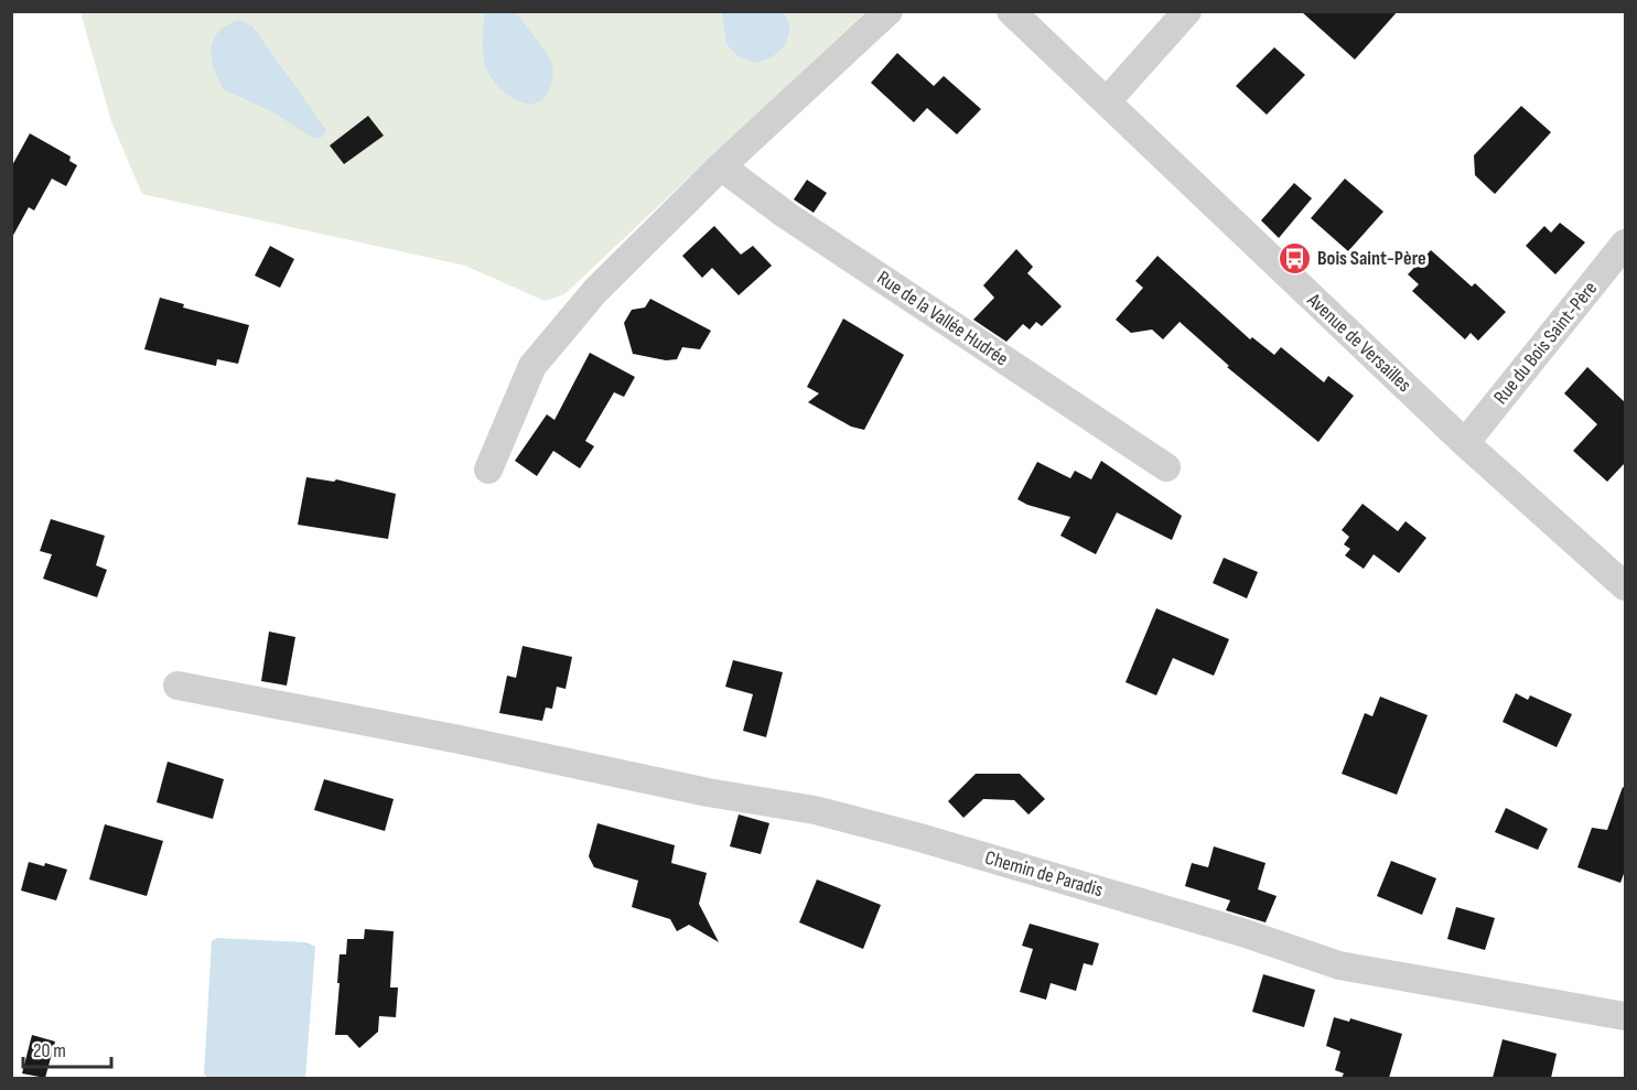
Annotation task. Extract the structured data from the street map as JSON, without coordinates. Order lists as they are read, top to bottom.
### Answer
{
  "streets": {
    "street": [
      "Rue de la Vallée Hudrée",
      "Avenue de Versailles",
      "Rue du Bois Saint-Père",
      "Chemin de Paradis"
    ]
  },
  "crossings": [
    ["Avenue de Versailles", "Rue du Bois Saint-Père"]
  ],
  "places": {
    "bus stop": ["Bois Saint-Père"]
  },
  "scale_bar": "20 m"
}
